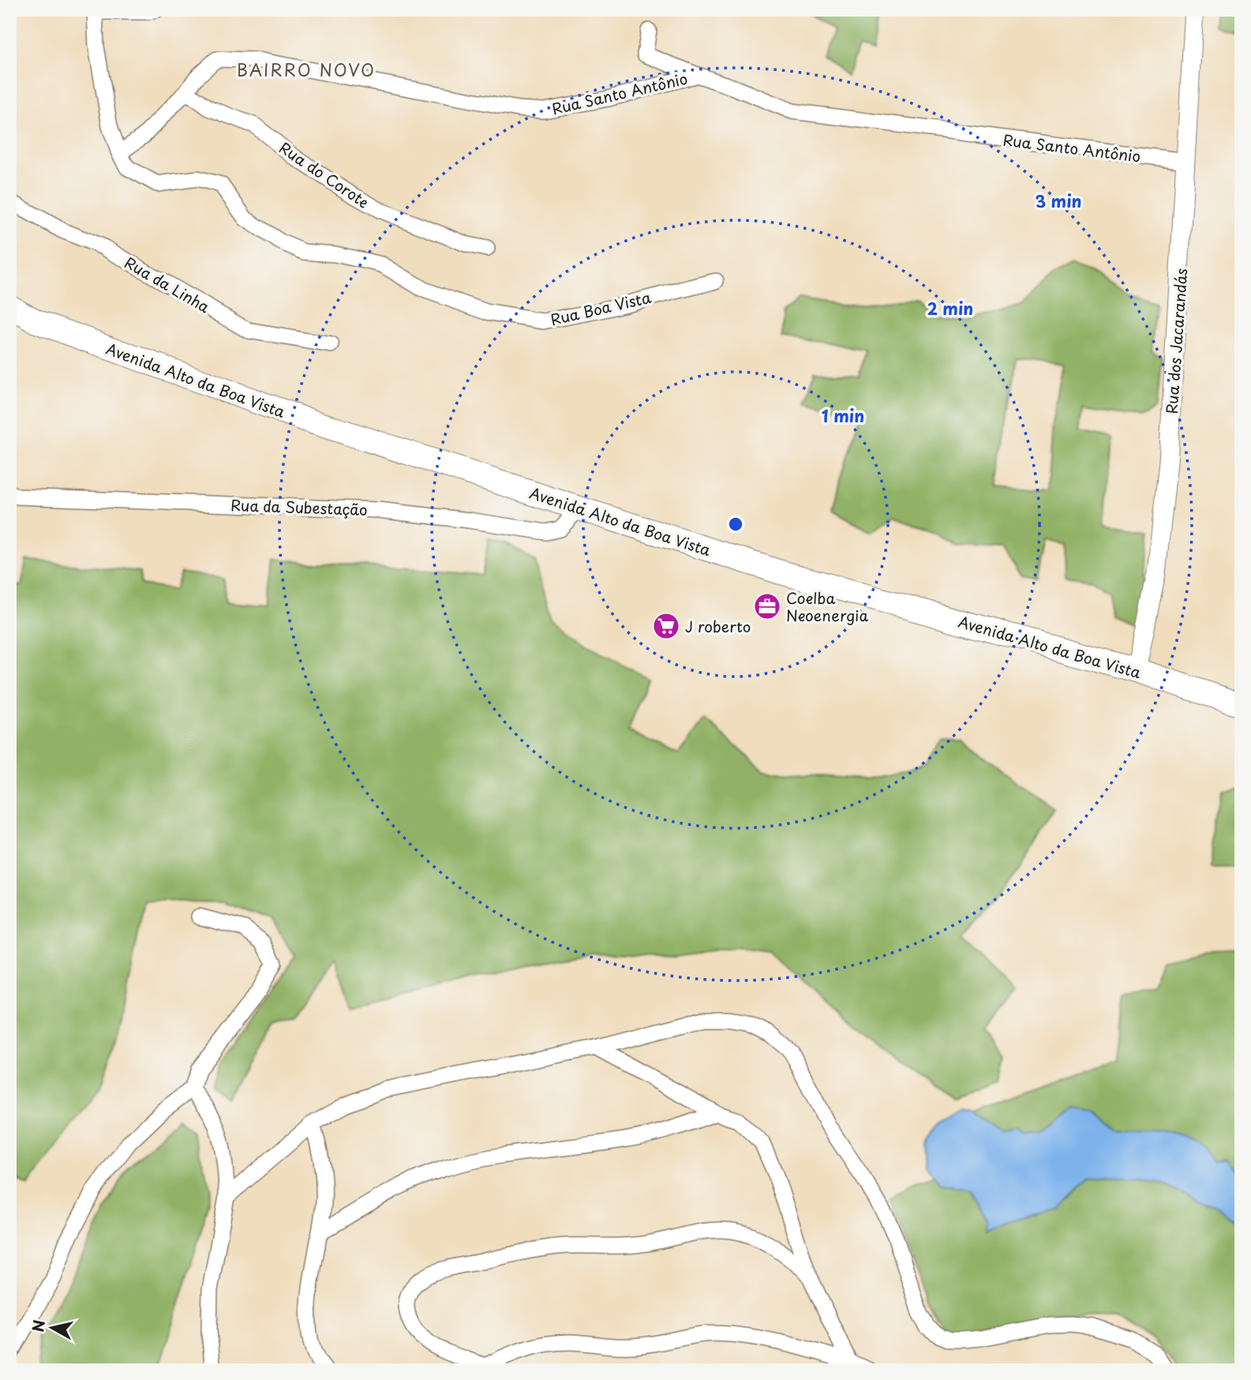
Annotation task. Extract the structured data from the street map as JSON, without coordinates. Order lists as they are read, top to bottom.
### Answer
{
  "streets": {
    "main road": ["Avenida Alto da Boa Vista"],
    "street": [
      "Rua Santo Antônio",
      "Rua do Corote",
      "Rua da Linha",
      "Rua Boa Vista",
      "Rua dos Jacarandás",
      "Rua da Subestação"
    ]
  },
  "crossings": [
    ["Rua Santo Antônio", "Rua do Corote"],
    ["Rua Santo Antônio", "Rua Boa Vista"],
    ["Rua Santo Antônio", "Rua dos Jacarandás"],
    ["Rua dos Jacarandás", "Avenida Alto da Boa Vista"],
    ["Avenida Alto da Boa Vista", "Rua da Subestação"]
  ],
  "districts": ["BAIRRO NOVO"],
  "places": {
    "office": ["Coelba Neoenergia"],
    "supermarket": ["J roberto"]
  },
  "north": "left",
  "rings": ["3 min", "2 min", "1 min"]
}
